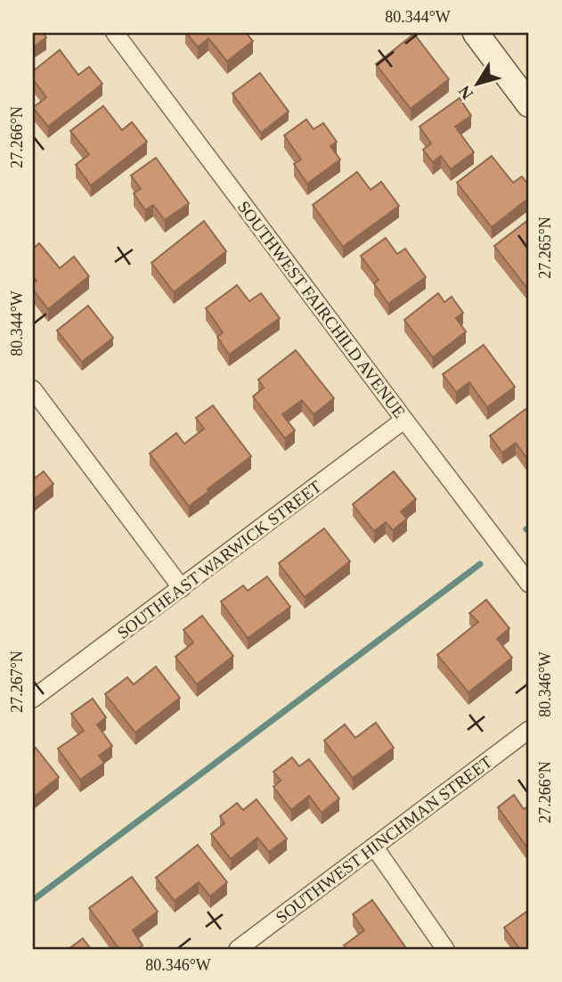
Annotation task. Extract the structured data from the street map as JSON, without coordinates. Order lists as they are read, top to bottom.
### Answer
{
  "streets": {
    "street": ["SOUTHWEST FAIRCHILD AVENUE", "SOUTHEAST WARWICK STREET", "SOUTHWEST HINCHMAN STREET"]
  },
  "crossings": [
    ["SOUTHWEST FAIRCHILD AVENUE", "SOUTHEAST WARWICK STREET"]
  ],
  "north": "bottom left",
  "coordinates": [
    "80.344°W",
    "27.266°N",
    "27.265°N",
    "27.267°N",
    "80.346°W"
  ]
}
